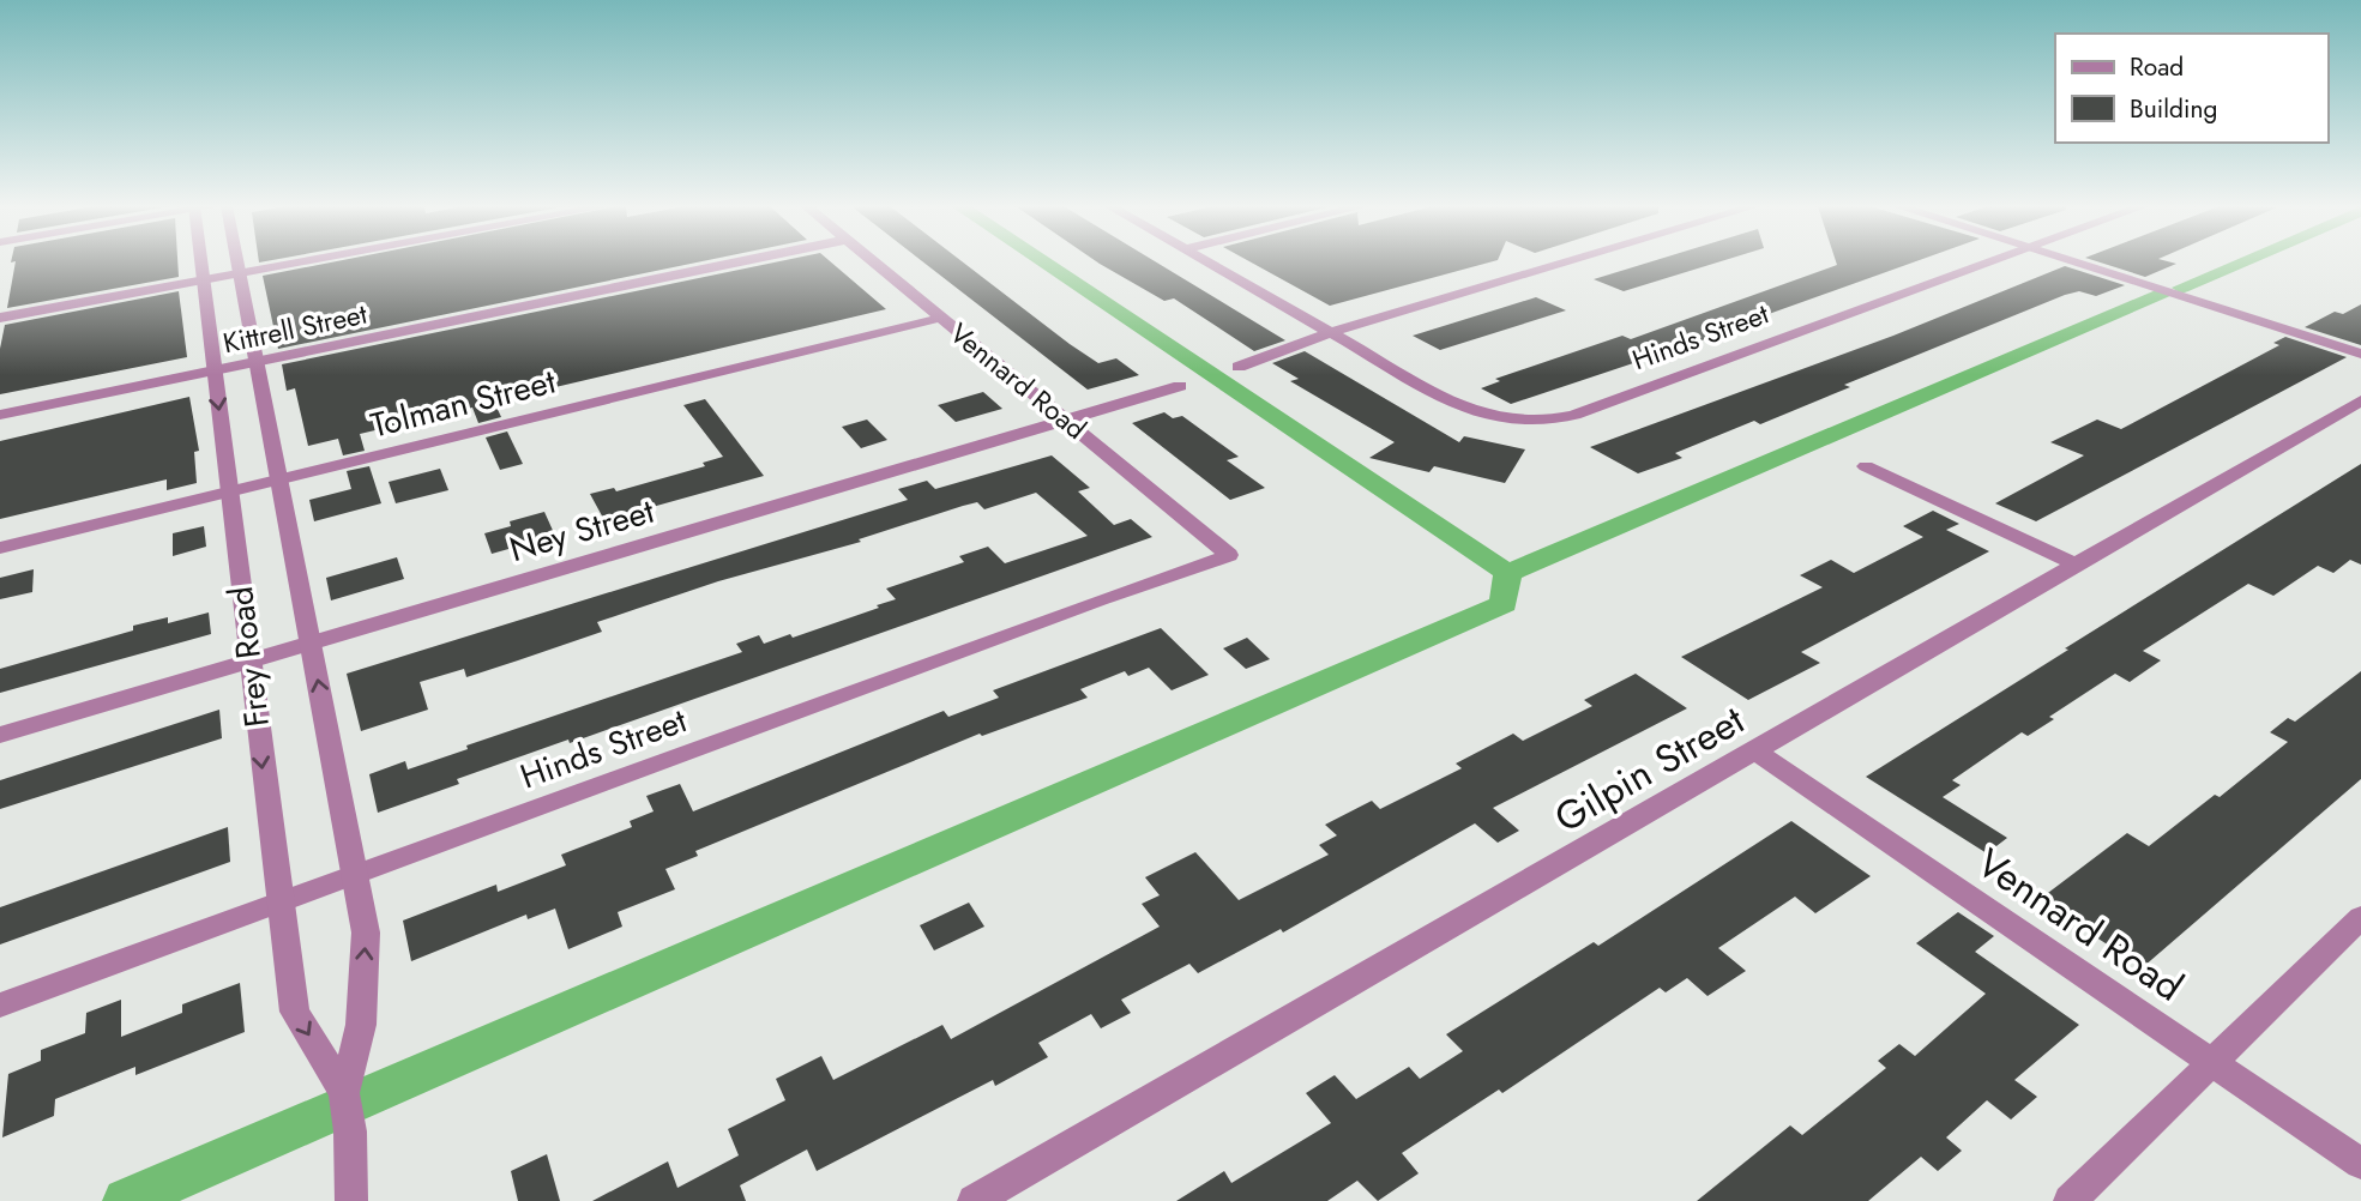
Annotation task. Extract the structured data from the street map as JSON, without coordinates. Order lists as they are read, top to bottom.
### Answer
{
  "streets": {
    "street": [
      "Kittrell Street",
      "Hinds Street",
      "Vennard Road",
      "Tolman Street",
      "Ney Street",
      "Frey Road",
      "Gilpin Street"
    ]
  },
  "crossings": [
    ["Kittrell Street", "Frey Road"],
    ["Hinds Street", "Vennard Road"],
    ["Hinds Street", "Frey Road"],
    ["Vennard Road", "Tolman Street"],
    ["Vennard Road", "Ney Street"],
    ["Vennard Road", "Gilpin Street"],
    ["Tolman Street", "Frey Road"],
    ["Ney Street", "Frey Road"]
  ],
  "legend": ["Road", "Building"]
}
